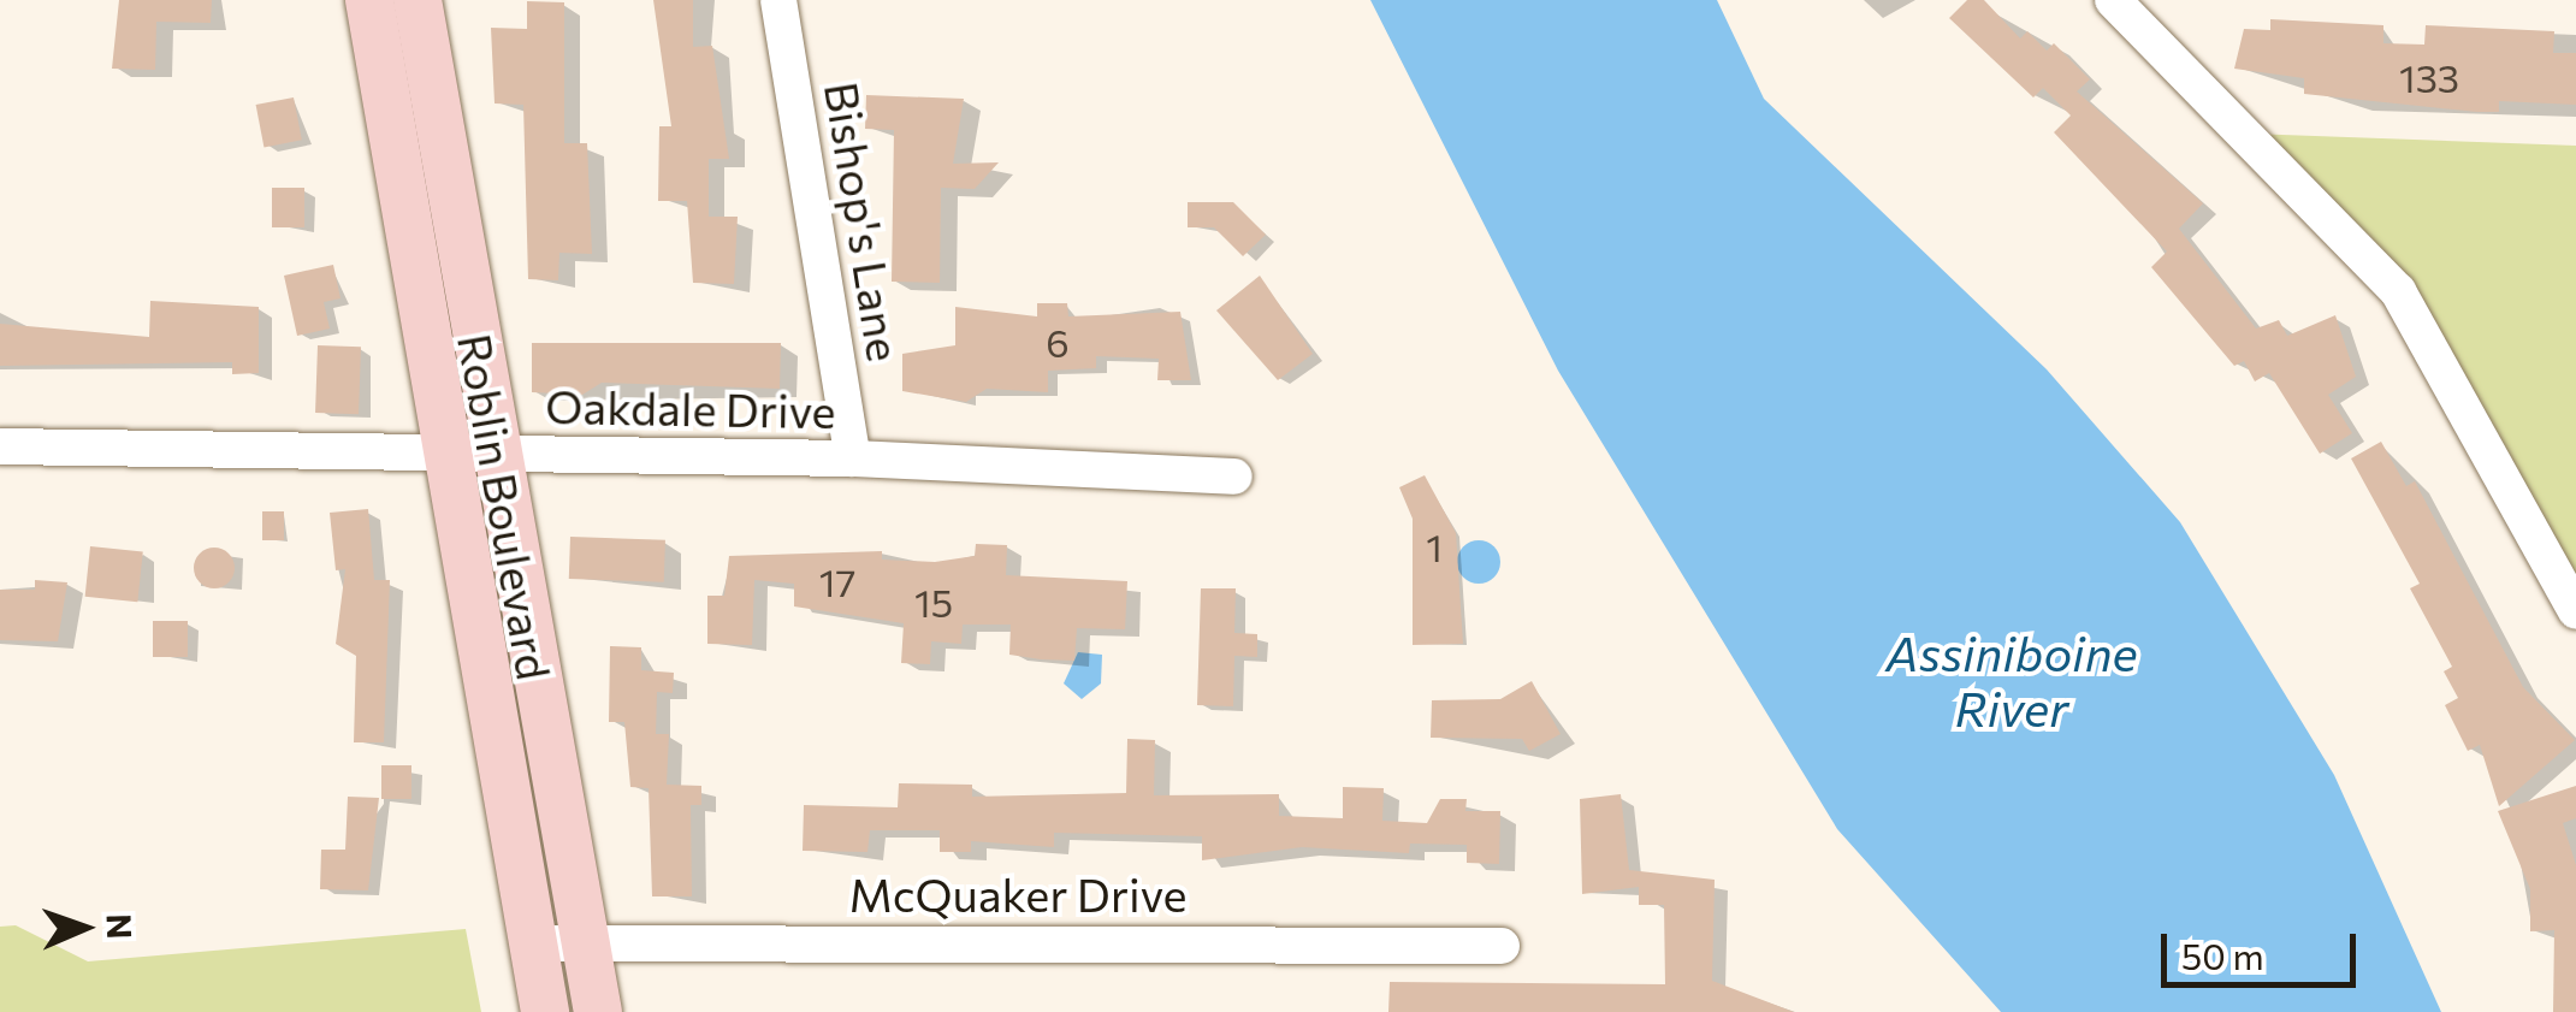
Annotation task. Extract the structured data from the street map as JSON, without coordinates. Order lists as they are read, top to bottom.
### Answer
{
  "streets": {
    "main road": ["Roblin Boulevard"],
    "street": ["Bishop's Lane", "Oakdale Drive", "McQuaker Drive"]
  },
  "crossings": [
    ["Bishop's Lane", "Oakdale Drive"],
    ["Oakdale Drive", "Roblin Boulevard"],
    ["Roblin Boulevard", "McQuaker Drive"]
  ],
  "water": ["Assiniboine River"],
  "house_numbers": [
    "133",
    "6",
    "1",
    "17",
    "15"
  ],
  "scale_bar": "50 m",
  "north": "right"
}
